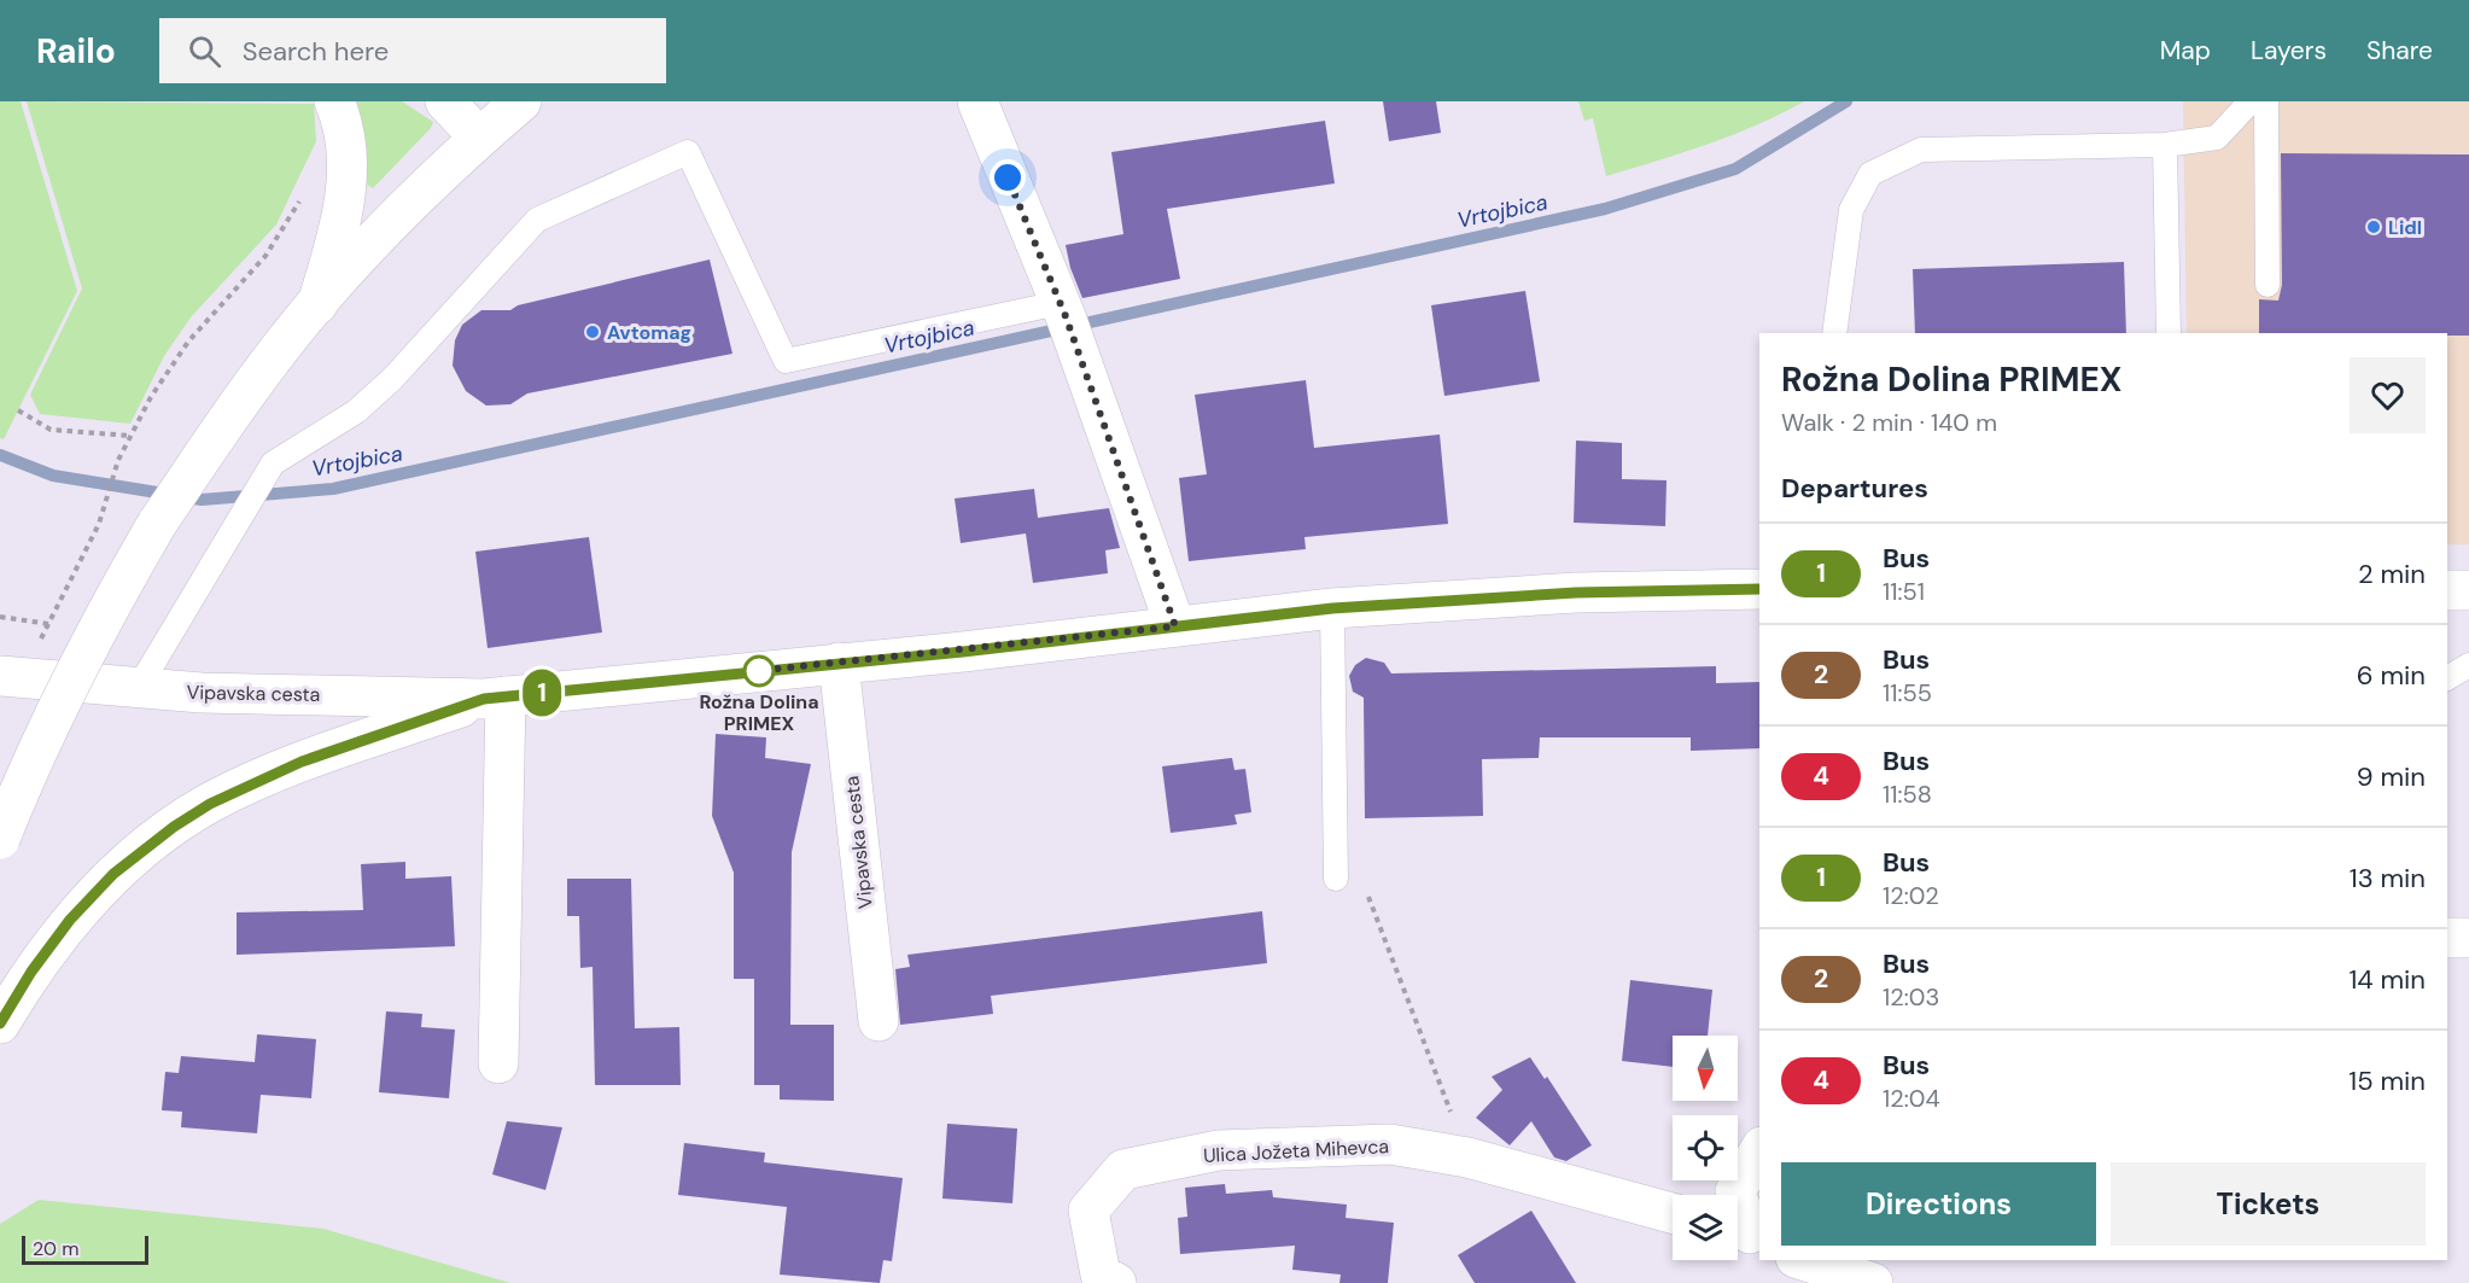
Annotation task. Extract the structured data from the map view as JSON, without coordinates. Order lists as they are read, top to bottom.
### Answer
{
  "streets": {
    "main road": ["Vipavska cesta", "Ulica Jožeta Mihevca"]
  },
  "water": ["Vrtojbica"],
  "places": ["Lidl", "Avtomag", "Rožna Dolina PRIMEX"],
  "lines": ["bus line 1"],
  "scale_bar": "20 m",
  "north": "bottom",
  "page": {
    "header": "Railo",
    "search": "Search here",
    "nav": ["Map", "Layers", "Share"],
    "on_map": "1",
    "heading": [
      ["Rožna Dolina PRIMEX", "Walk · 2 min · 140 m"],
      "Departures"
    ],
    "list": [
      {
        "mark": "1",
        "name": "Bus",
        "note": "11:51",
        "value": "2 min"
      },
      {
        "mark": "2",
        "name": "Bus",
        "note": "11:55",
        "value": "6 min"
      },
      {
        "mark": "4",
        "name": "Bus",
        "note": "11:58",
        "value": "9 min"
      },
      {
        "mark": "1",
        "name": "Bus",
        "note": "12:02",
        "value": "13 min"
      },
      {
        "mark": "2",
        "name": "Bus",
        "note": "12:03",
        "value": "14 min"
      },
      {
        "mark": "4",
        "name": "Bus",
        "note": "12:04",
        "value": "15 min"
      }
    ],
    "buttons": ["Directions", "Tickets"],
    "scale": "20 m"
  }
}
